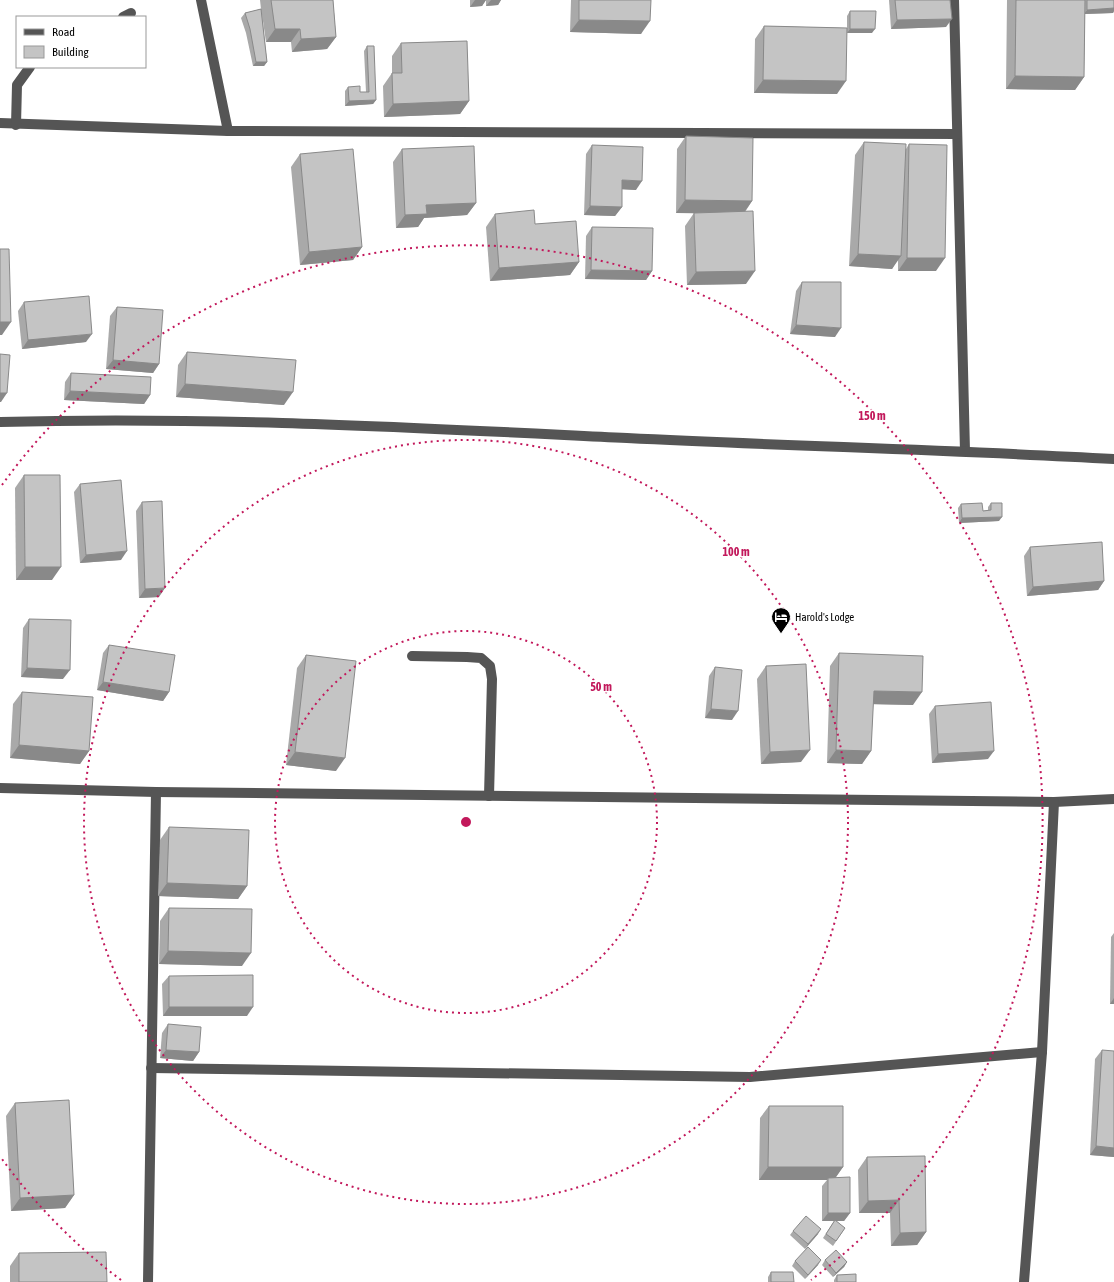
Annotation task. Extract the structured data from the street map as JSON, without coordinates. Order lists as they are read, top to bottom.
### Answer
{
  "places": {
    "hotel": ["Harold's Lodge"]
  },
  "legend": ["Road", "Building"],
  "rings": ["150 m", "100 m", "50 m"]
}
